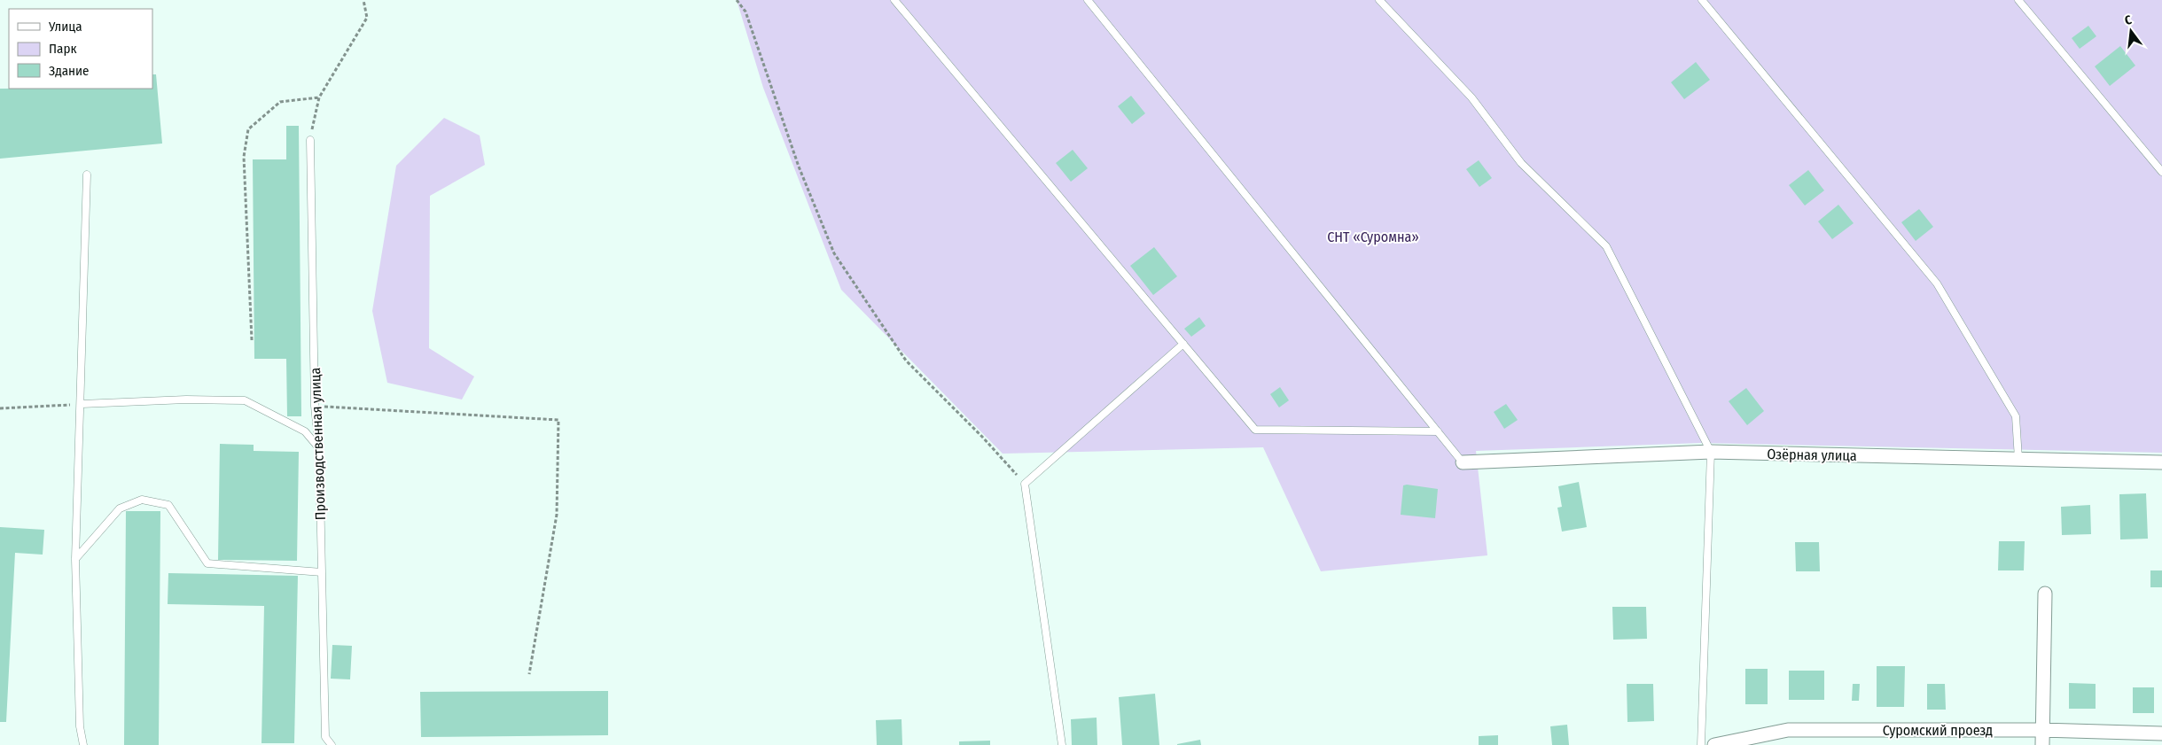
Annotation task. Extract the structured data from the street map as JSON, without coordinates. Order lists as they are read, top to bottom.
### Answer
{
  "streets": {
    "street": ["Озёрная улица", "Суромский проезд"],
    "lane": ["Производственная улица"]
  },
  "parks": ["СНТ «Суромна»"],
  "legend": ["Улица", "Парк", "Здание"],
  "north": "top"
}
